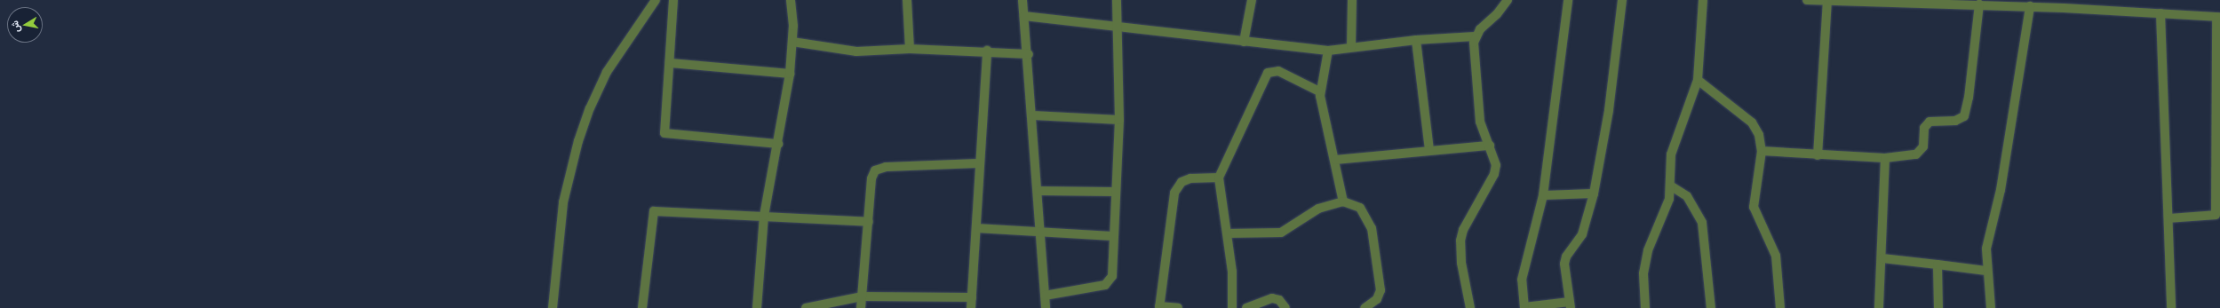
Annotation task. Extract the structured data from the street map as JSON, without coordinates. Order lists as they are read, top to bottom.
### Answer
{
  "north": "left"
}
